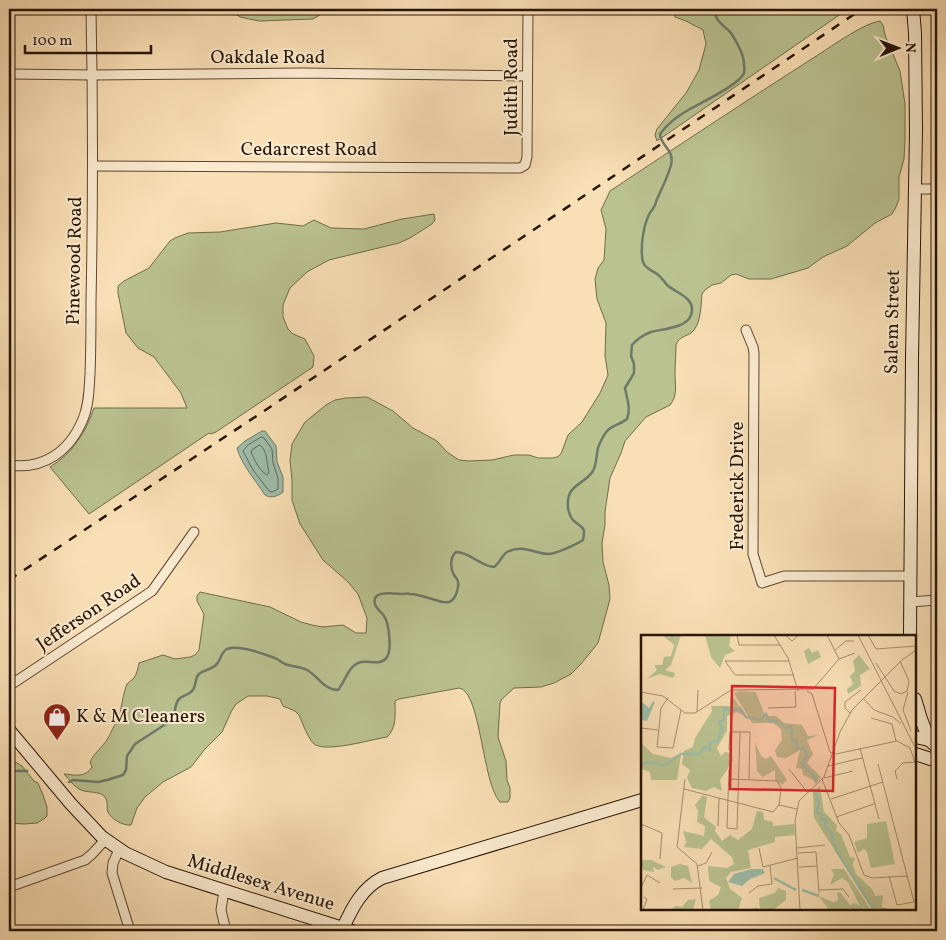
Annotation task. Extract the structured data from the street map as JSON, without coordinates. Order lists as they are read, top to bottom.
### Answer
{
  "streets": {
    "street": [
      "Oakdale Road",
      "Judith Road",
      "Cedarcrest Road",
      "Pinewood Road",
      "Salem Street",
      "Frederick Drive",
      "Jefferson Road",
      "Middlesex Avenue"
    ]
  },
  "crossings": [
    ["Oakdale Road", "Judith Road"],
    ["Oakdale Road", "Pinewood Road"],
    ["Judith Road", "Cedarcrest Road"],
    ["Cedarcrest Road", "Pinewood Road"],
    ["Salem Street", "Frederick Drive"]
  ],
  "places": {
    "shop": ["K & M Cleaners"]
  },
  "scale_bar": "100 m",
  "north": "right"
}
